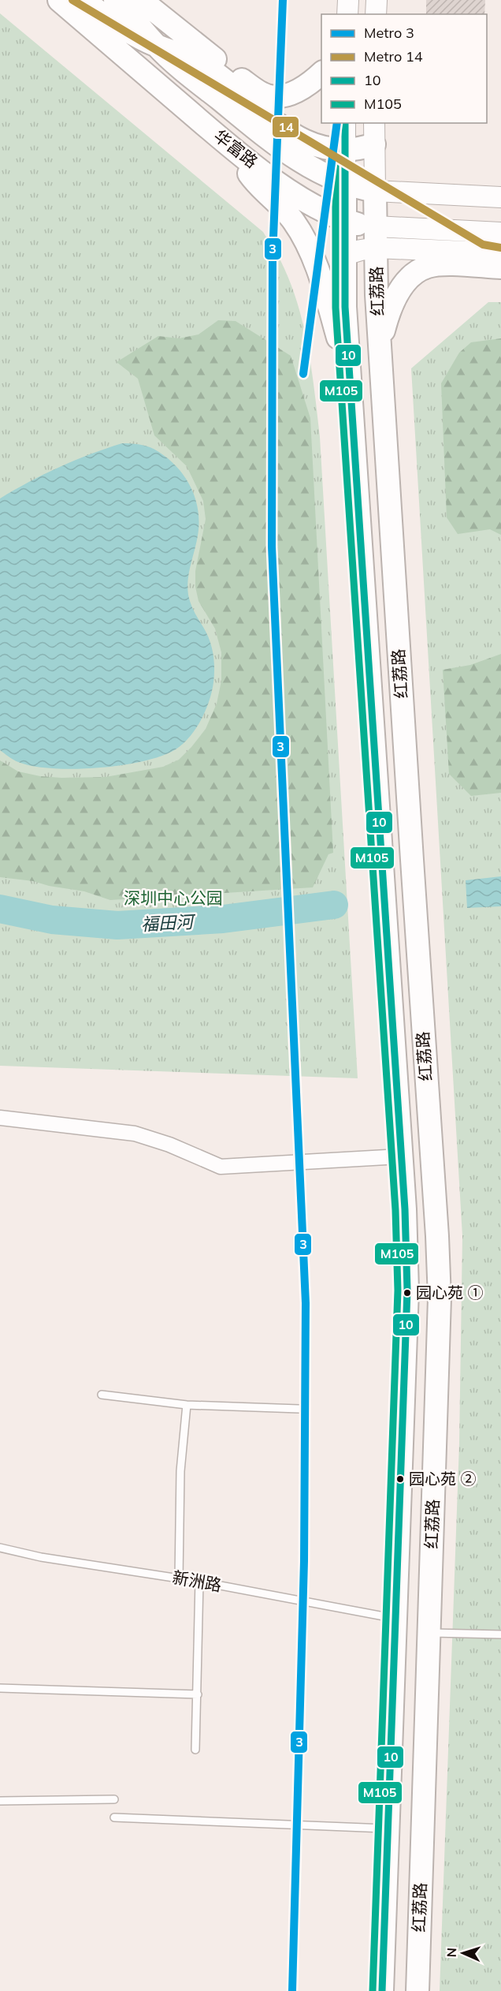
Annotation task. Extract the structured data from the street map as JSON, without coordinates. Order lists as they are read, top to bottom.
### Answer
{
  "streets": {
    "main road": ["华富路", "红荔路"],
    "lane": ["新洲路"]
  },
  "crossings": [
    ["华富路", "红荔路"],
    ["红荔路", "新洲路"]
  ],
  "water": ["福田河"],
  "parks": ["深圳中心公园"],
  "places": ["园心苑 ①", "园心苑 ②"],
  "lines": [
    "metro line 3",
    "metro line 14",
    "transit line 10",
    "transit line M105"
  ],
  "legend": [
    "Metro 3",
    "Metro 14",
    "10",
    "M105"
  ],
  "north": "left"
}
